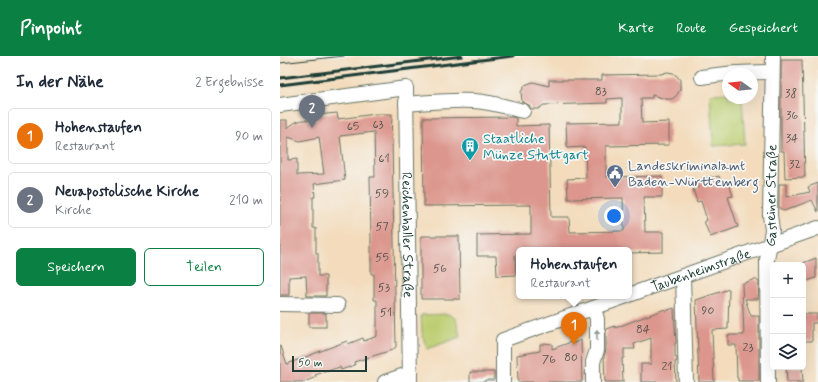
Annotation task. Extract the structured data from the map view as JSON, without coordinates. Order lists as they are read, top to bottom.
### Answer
{
  "streets": {
    "street": ["Gasteiner Straße", "Reichenhaller Straße", "Taubenheimstraße"]
  },
  "crossings": [
    ["Gasteiner Straße", "Taubenheimstraße"]
  ],
  "places": {
    "building": ["Staatliche Münze Stuttgart"],
    "public building": ["Landeskriminalamt Baden-Württemberg"]
  },
  "house_numbers": [
    "83",
    "38",
    "36",
    "63",
    "65",
    "34",
    "61",
    "32",
    "59",
    "57",
    "55",
    "56",
    "53",
    "90",
    "51",
    "84",
    "23",
    "80",
    "76",
    "21"
  ],
  "scale_bar": "50 m",
  "north": "left",
  "page": {
    "header": "Pinpoint",
    "nav": ["Karte", "Route", "Gespeichert"],
    "heading": ["In der Nähe", "2 Ergebnisse"],
    "pins": ["2", "1"],
    "list": [
      {
        "mark": "1",
        "name": "Hohenstaufen",
        "note": "Restaurant",
        "value": "90 m"
      },
      {
        "mark": "2",
        "name": "Neuapostolische Kirche",
        "note": "Kirche",
        "value": "210 m"
      }
    ],
    "buttons": ["Speichern", "Teilen"],
    "popup": ["Hohenstaufen", "Restaurant"],
    "map_buttons": ["+", "−"],
    "scale": "50 m"
  }
}
